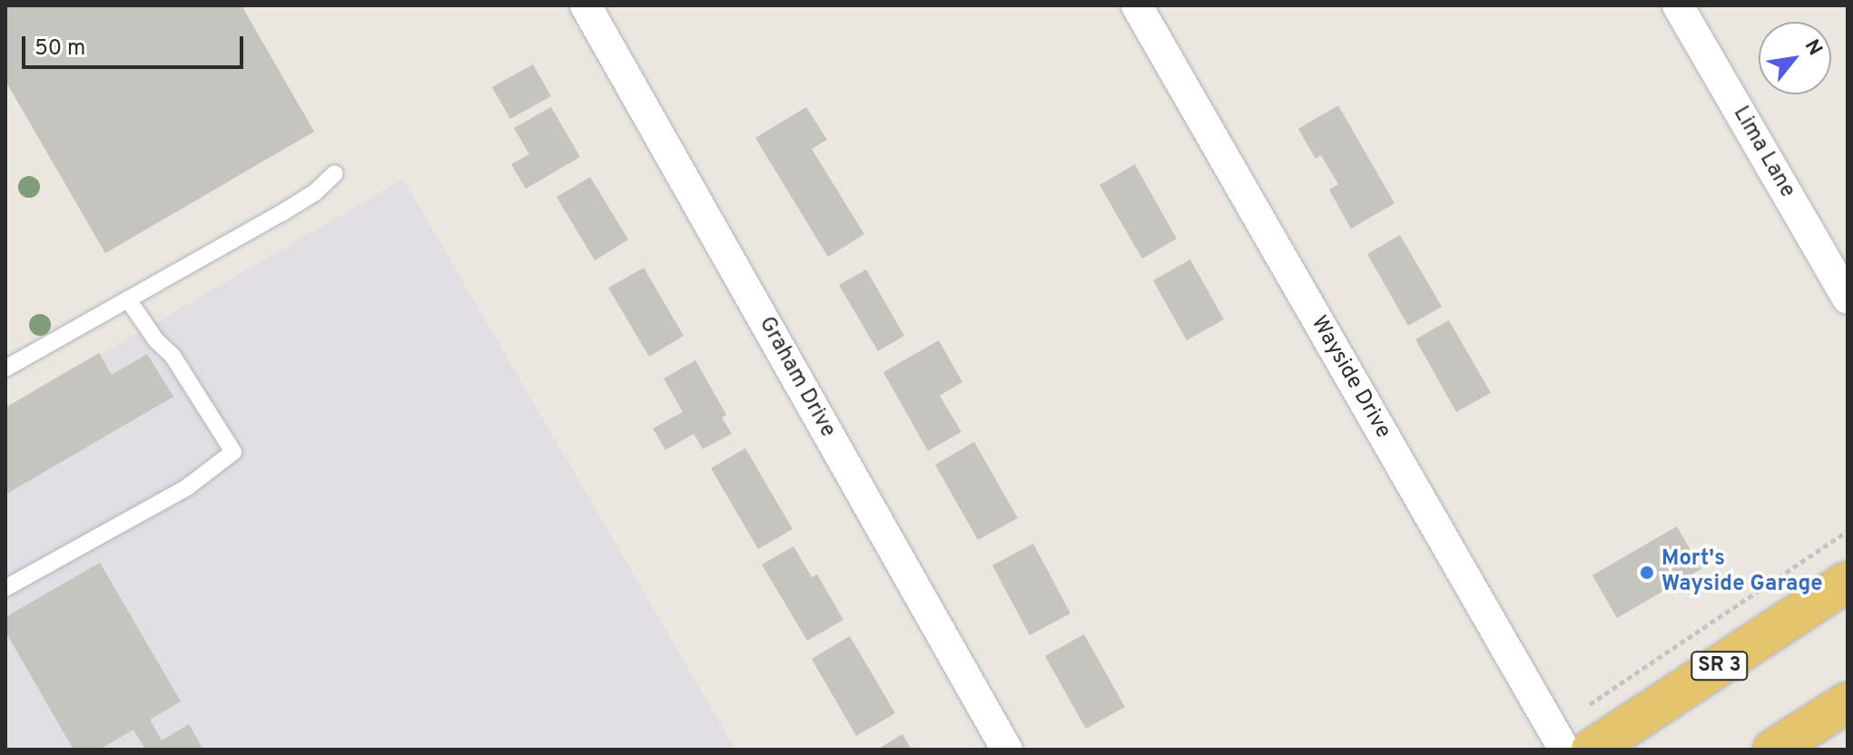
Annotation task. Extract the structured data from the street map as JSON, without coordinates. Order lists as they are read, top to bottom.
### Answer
{
  "streets": {
    "highway": ["SR 3"],
    "street": ["Lima Lane", "Graham Drive", "Wayside Drive"]
  },
  "places": ["Mort's Wayside Garage"],
  "scale_bar": "50 m",
  "north": "top right"
}
